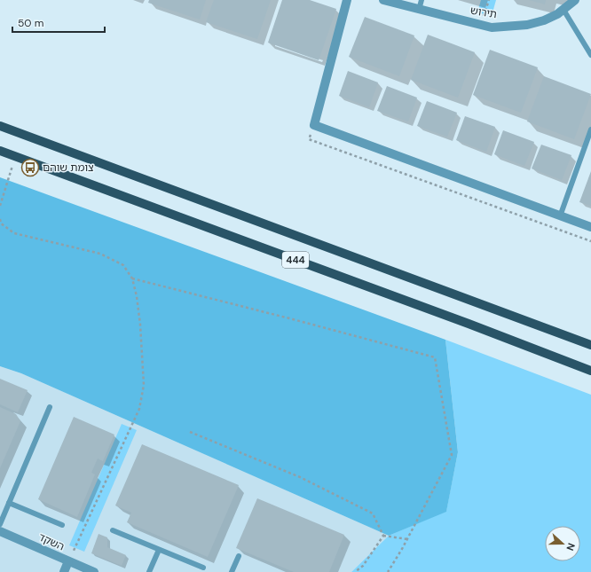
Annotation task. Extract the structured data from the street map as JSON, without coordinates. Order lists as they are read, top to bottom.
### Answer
{
  "streets": {
    "main road": ["444"],
    "street": ["תירוש", "השקד"]
  },
  "places": {
    "bus stop": ["צומת שוהם"]
  },
  "scale_bar": "50 m",
  "north": "right"
}
